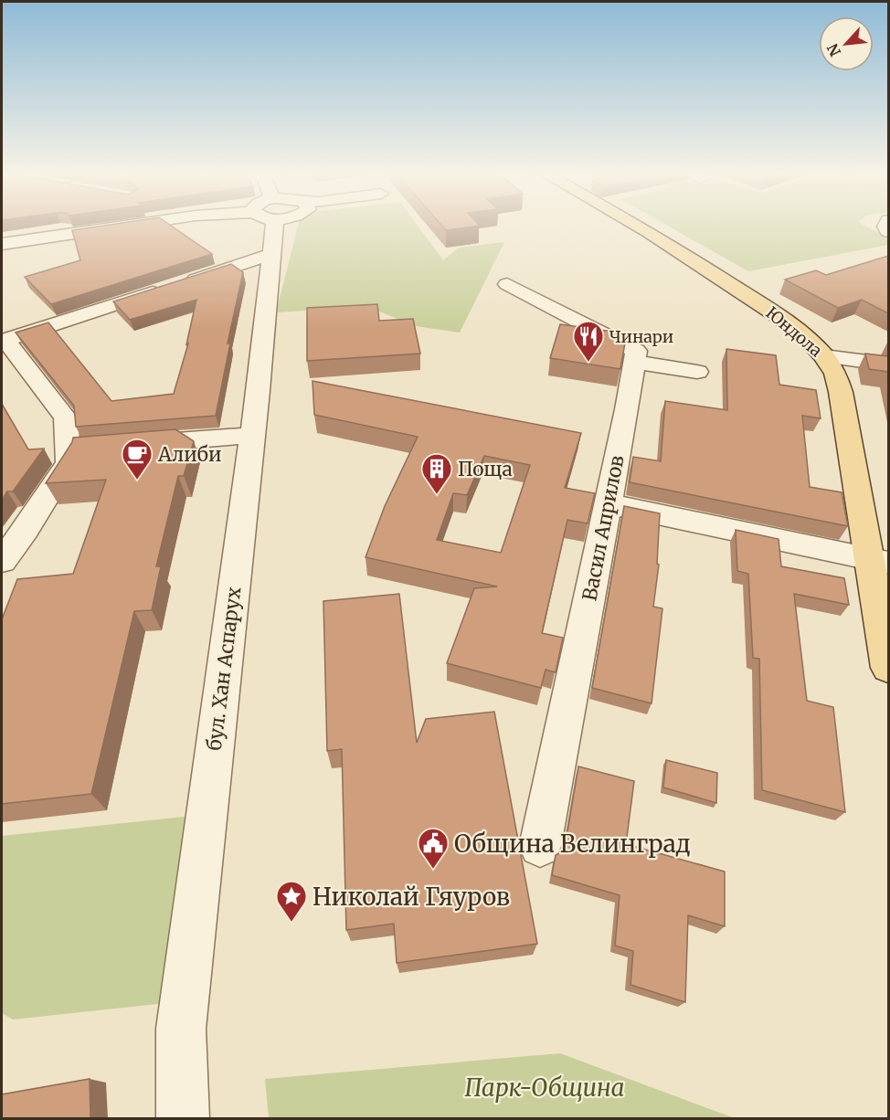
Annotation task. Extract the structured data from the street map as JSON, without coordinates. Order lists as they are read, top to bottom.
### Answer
{
  "streets": {
    "main road": ["Юндола"],
    "street": ["Васил Априлов", "бул. Хан Аспарух"]
  },
  "parks": ["Парк-Община"],
  "places": {
    "restaurant": ["Чинари"],
    "cafe": ["Алиби"],
    "building": ["Поща"],
    "public building": ["Община Велинград"],
    "place": ["Николай Гяуров"]
  },
  "north": "bottom left"
}
